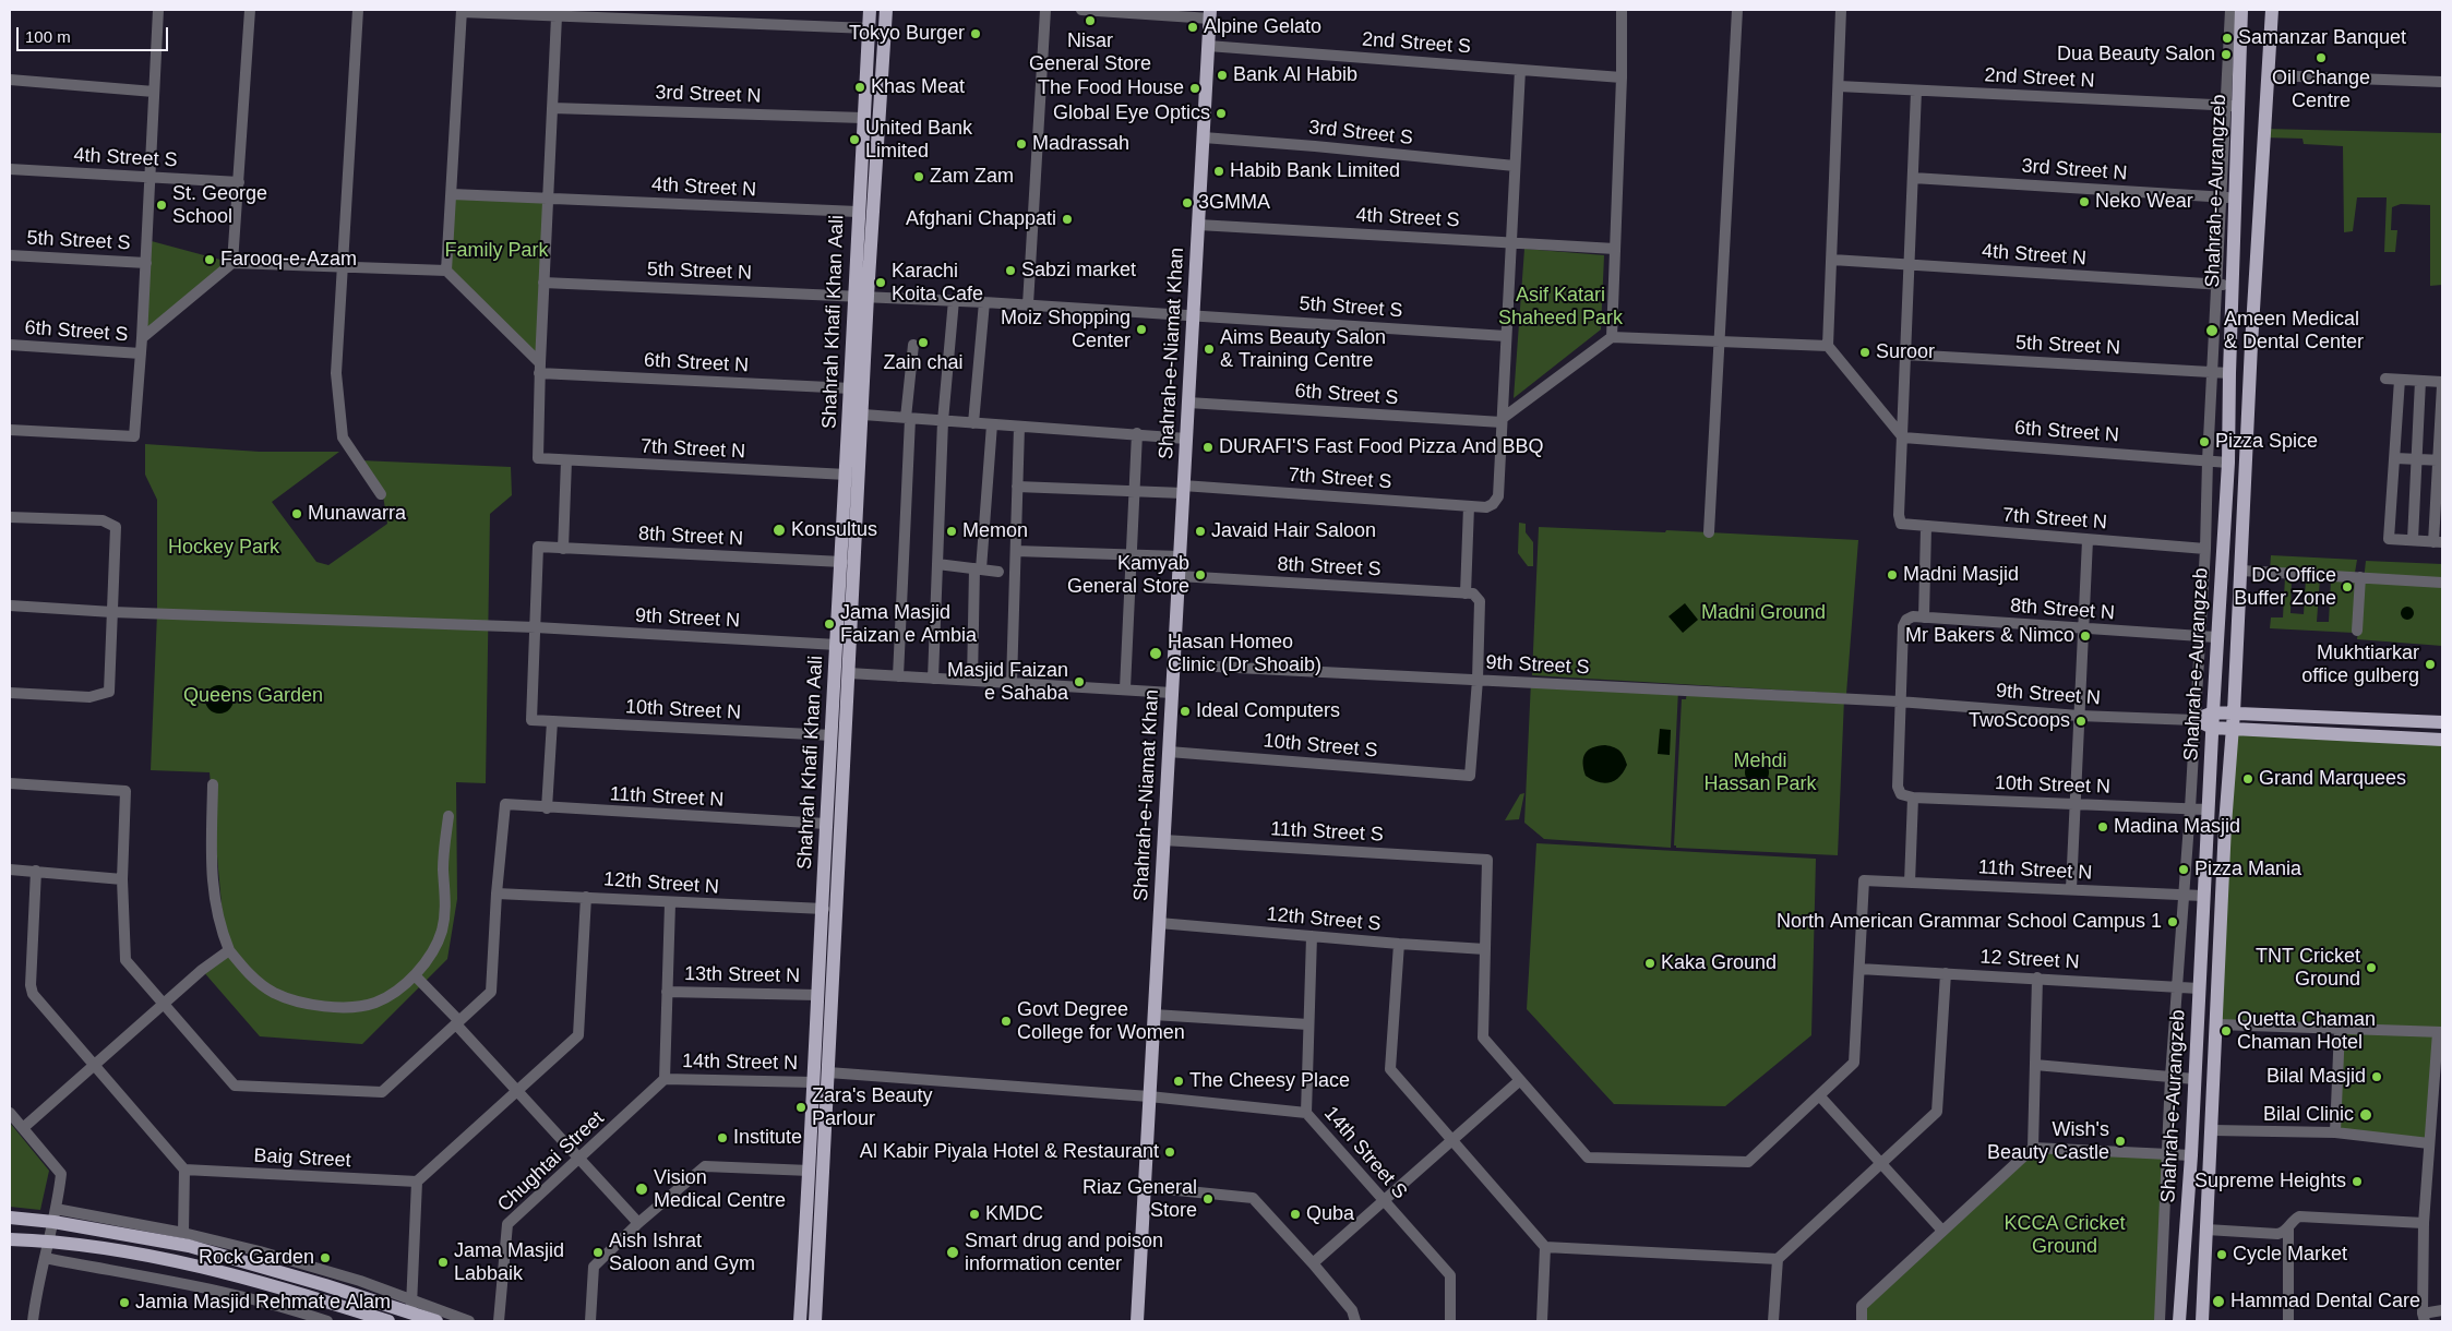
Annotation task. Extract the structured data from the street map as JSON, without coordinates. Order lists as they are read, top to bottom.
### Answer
{
  "streets": {
    "main road": ["Shahrah-e-Aurangzeb", "Shahrah Khafi Khan Aali", "Shahrah-e-Niamat Khan"],
    "street": [
      "2nd Street S",
      "2nd Street N",
      "3rd Street N",
      "3rd Street S",
      "4th Street S",
      "4th Street N",
      "5th Street S",
      "5th Street N",
      "6th Street S",
      "6th Street N",
      "7th Street N",
      "7th Street S",
      "8th Street N",
      "8th Street S",
      "9th Street N",
      "9th Street S",
      "10th Street N",
      "10th Street S",
      "11th Street N",
      "11th Street S",
      "12th Street N",
      "12th Street S",
      "12 Street N",
      "13th Street N",
      "14th Street N",
      "14th Street S",
      "Baig Street",
      "Chughtai Street"
    ]
  },
  "crossings": [
    ["2nd Street S", "Shahrah-e-Niamat Khan"],
    ["2nd Street N", "Shahrah-e-Aurangzeb"],
    ["3rd Street N", "Shahrah-e-Aurangzeb"],
    ["3rd Street N", "Shahrah Khafi Khan Aali"],
    ["3rd Street S", "Shahrah-e-Niamat Khan"],
    ["4th Street S", "Shahrah-e-Niamat Khan"],
    ["4th Street N", "Shahrah-e-Aurangzeb"],
    ["4th Street N", "Shahrah Khafi Khan Aali"],
    ["Shahrah-e-Aurangzeb", "5th Street N"],
    ["Shahrah-e-Aurangzeb", "6th Street N"],
    ["Shahrah-e-Aurangzeb", "8th Street N"],
    ["Shahrah-e-Aurangzeb", "10th Street N"],
    ["Shahrah-e-Aurangzeb", "11th Street N"],
    ["Shahrah-e-Aurangzeb", "12 Street N"],
    ["5th Street S", "5th Street N"],
    ["5th Street S", "Shahrah-e-Niamat Khan"],
    ["5th Street N", "Shahrah Khafi Khan Aali"],
    ["Shahrah Khafi Khan Aali", "6th Street N"],
    ["Shahrah Khafi Khan Aali", "7th Street N"],
    ["Shahrah Khafi Khan Aali", "8th Street N"],
    ["Shahrah Khafi Khan Aali", "9th Street N"],
    ["Shahrah Khafi Khan Aali", "10th Street N"],
    ["Shahrah Khafi Khan Aali", "11th Street N"],
    ["Shahrah Khafi Khan Aali", "12th Street N"],
    ["Shahrah Khafi Khan Aali", "13th Street N"],
    ["Shahrah Khafi Khan Aali", "14th Street N"],
    ["Shahrah Khafi Khan Aali", "14th Street S"],
    ["6th Street S", "Shahrah-e-Niamat Khan"],
    ["6th Street S", "7th Street S"],
    ["Shahrah-e-Niamat Khan", "7th Street S"],
    ["Shahrah-e-Niamat Khan", "8th Street S"],
    ["Shahrah-e-Niamat Khan", "9th Street S"],
    ["Shahrah-e-Niamat Khan", "10th Street S"],
    ["Shahrah-e-Niamat Khan", "11th Street S"],
    ["Shahrah-e-Niamat Khan", "12th Street S"],
    ["Shahrah-e-Niamat Khan", "14th Street S"],
    ["6th Street N", "7th Street N"],
    ["8th Street N", "9th Street N"],
    ["8th Street N", "9th Street S"],
    ["8th Street N", "10th Street N"],
    ["9th Street N", "9th Street S"],
    ["9th Street N", "10th Street N"],
    ["9th Street S", "10th Street N"],
    ["9th Street S", "10th Street S"],
    ["11th Street N", "12th Street N"],
    ["11th Street N", "12 Street N"],
    ["11th Street S", "12th Street S"],
    ["14th Street N", "Chughtai Street"]
  ],
  "parks": [
    "Family Park",
    "Asif Katari Shaheed Park",
    "Hockey Park",
    "Madni Ground",
    "Queens Garden",
    "Mehdi Hassan Park",
    "KCCA Cricket Ground"
  ],
  "places": [
    "Nisar General Store",
    "Alpine Gelato",
    "Tokyo Burger",
    "Samanzar Banquet",
    "Dua Beauty Salon",
    "Oil Change Centre",
    "Bank Al Habib",
    "Khas Meat",
    "The Food House",
    "Global Eye Optics",
    "United Bank Limited",
    "Madrassah",
    "Habib Bank Limited",
    "Zam Zam",
    "Neko Wear",
    "3GMMA",
    "St. George School",
    "Afghani Chappati",
    "Farooq-e-Azam",
    "Sabzi market",
    "Karachi Koita Cafe",
    "Moiz Shopping Center",
    "Ameen Medical & Dental Center",
    "Zain chai",
    "Aims Beauty Salon & Training Centre",
    "Suroor",
    "Pizza Spice",
    "DURAFI'S Fast Food Pizza And BBQ",
    "Munawarra",
    "Konsultus",
    "Memon",
    "Javaid Hair Saloon",
    "Kamyab General Store",
    "Madni Masjid",
    "DC Office Buffer Zone",
    "Jama Masjid Faizan e Ambia",
    "Mr Bakers & Nimco",
    "Hasan Homeo Clinic (Dr Shoaib)",
    "Mukhtiarkar office gulberg",
    "Masjid Faizan e Sahaba",
    "Ideal Computers",
    "TwoScoops",
    "Grand Marquees",
    "Madina Masjid",
    "Pizza Mania",
    "North American Grammar School Campus 1",
    "Kaka Ground",
    "TNT Cricket Ground",
    "Govt Degree College for Women",
    "Quetta Chaman Chaman Hotel",
    "Bilal Masjid",
    "The Cheesy Place",
    "Zara's Beauty Parlour",
    "Bilal Clinic",
    "Institute",
    "Wish's Beauty Castle",
    "Al Kabir Piyala Hotel & Restaurant",
    "Supreme Heights",
    "Vision Medical Centre",
    "Riaz General Store",
    "KMDC",
    "Quba",
    "Aish Ishrat Saloon and Gym",
    "Smart drug and poison information center",
    "Cycle Market",
    "Rock Garden",
    "Jama Masjid Labbaik",
    "Hammad Dental Care",
    "Jamia Masjid Rehmat e Alam"
  ],
  "scale_bar": "100 m"
}
